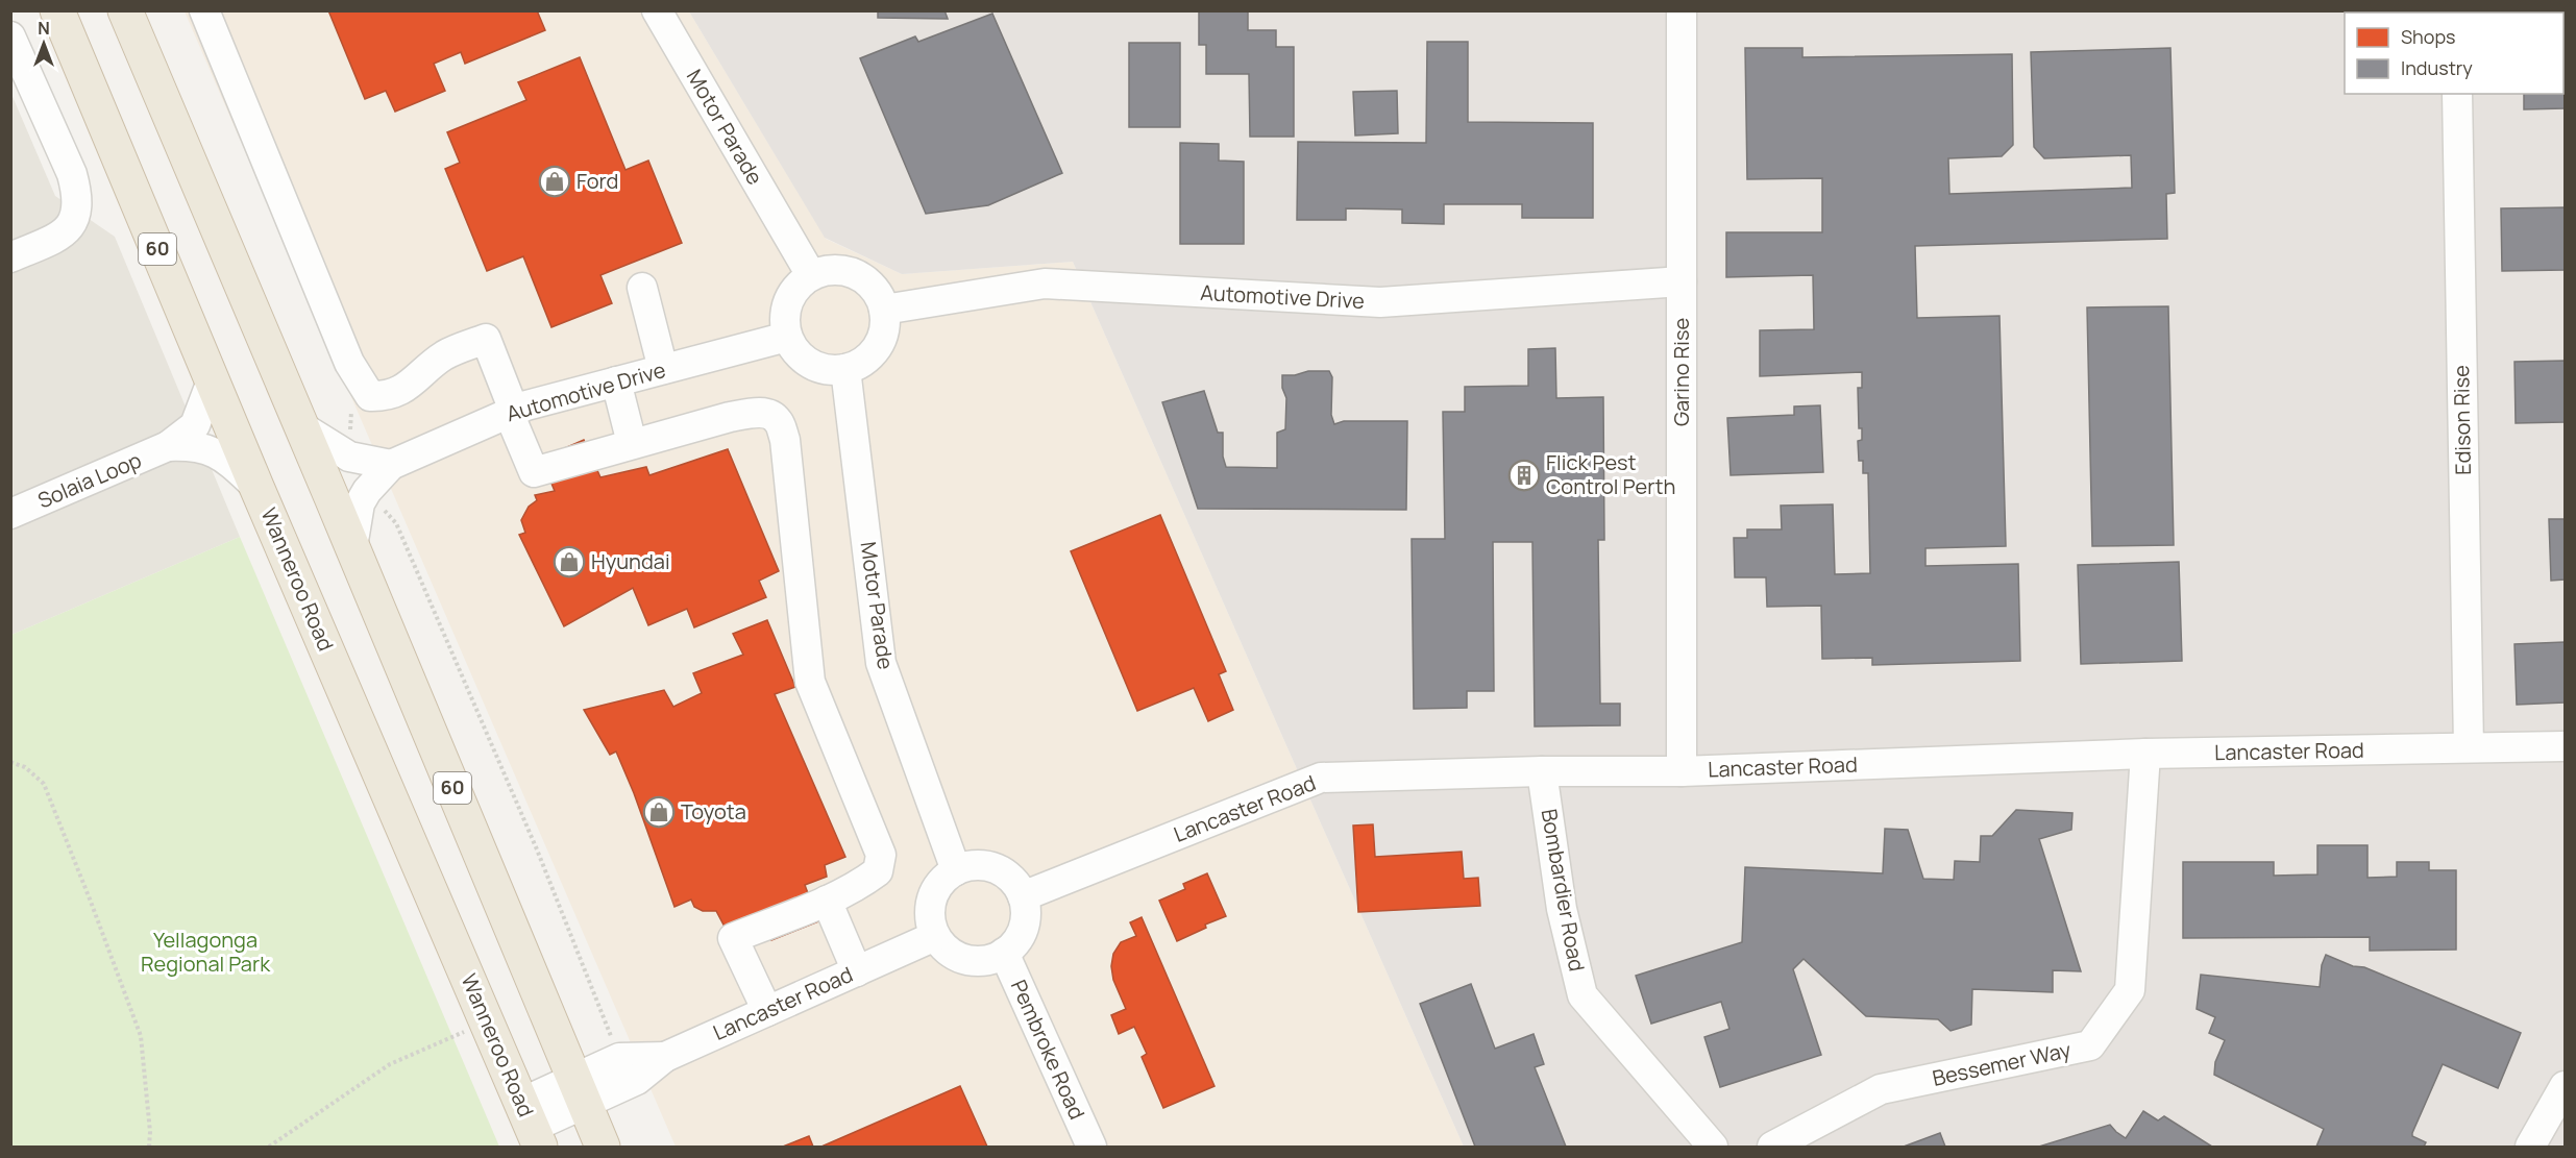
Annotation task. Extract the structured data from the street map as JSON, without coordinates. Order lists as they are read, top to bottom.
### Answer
{
  "streets": {
    "highway": ["60", "Wanneroo Road"],
    "street": [
      "Motor Parade",
      "Automotive Drive",
      "Garino Rise",
      "Edison Rise",
      "Solaia Loop",
      "Lancaster Road",
      "Bombardier Road",
      "Pembroke Road",
      "Bessemer Way"
    ]
  },
  "crossings": [
    ["Motor Parade", "Automotive Drive"],
    ["Motor Parade", "Lancaster Road"],
    ["Motor Parade", "Pembroke Road"],
    ["60", "Automotive Drive"],
    ["60", "Lancaster Road"],
    ["Automotive Drive", "Garino Rise"],
    ["Garino Rise", "Lancaster Road"],
    ["Edison Rise", "Lancaster Road"],
    ["Solaia Loop", "Wanneroo Road"],
    ["Wanneroo Road", "Lancaster Road"],
    ["Lancaster Road", "Bombardier Road"],
    ["Lancaster Road", "Pembroke Road"],
    ["Lancaster Road", "Bessemer Way"]
  ],
  "parks": ["Yellagonga Regional Park"],
  "places": {
    "shop": ["Ford", "Hyundai", "Toyota"],
    "building": ["Flick Pest Control Perth"]
  },
  "legend": ["Shops", "Industry"],
  "north": "top"
}
